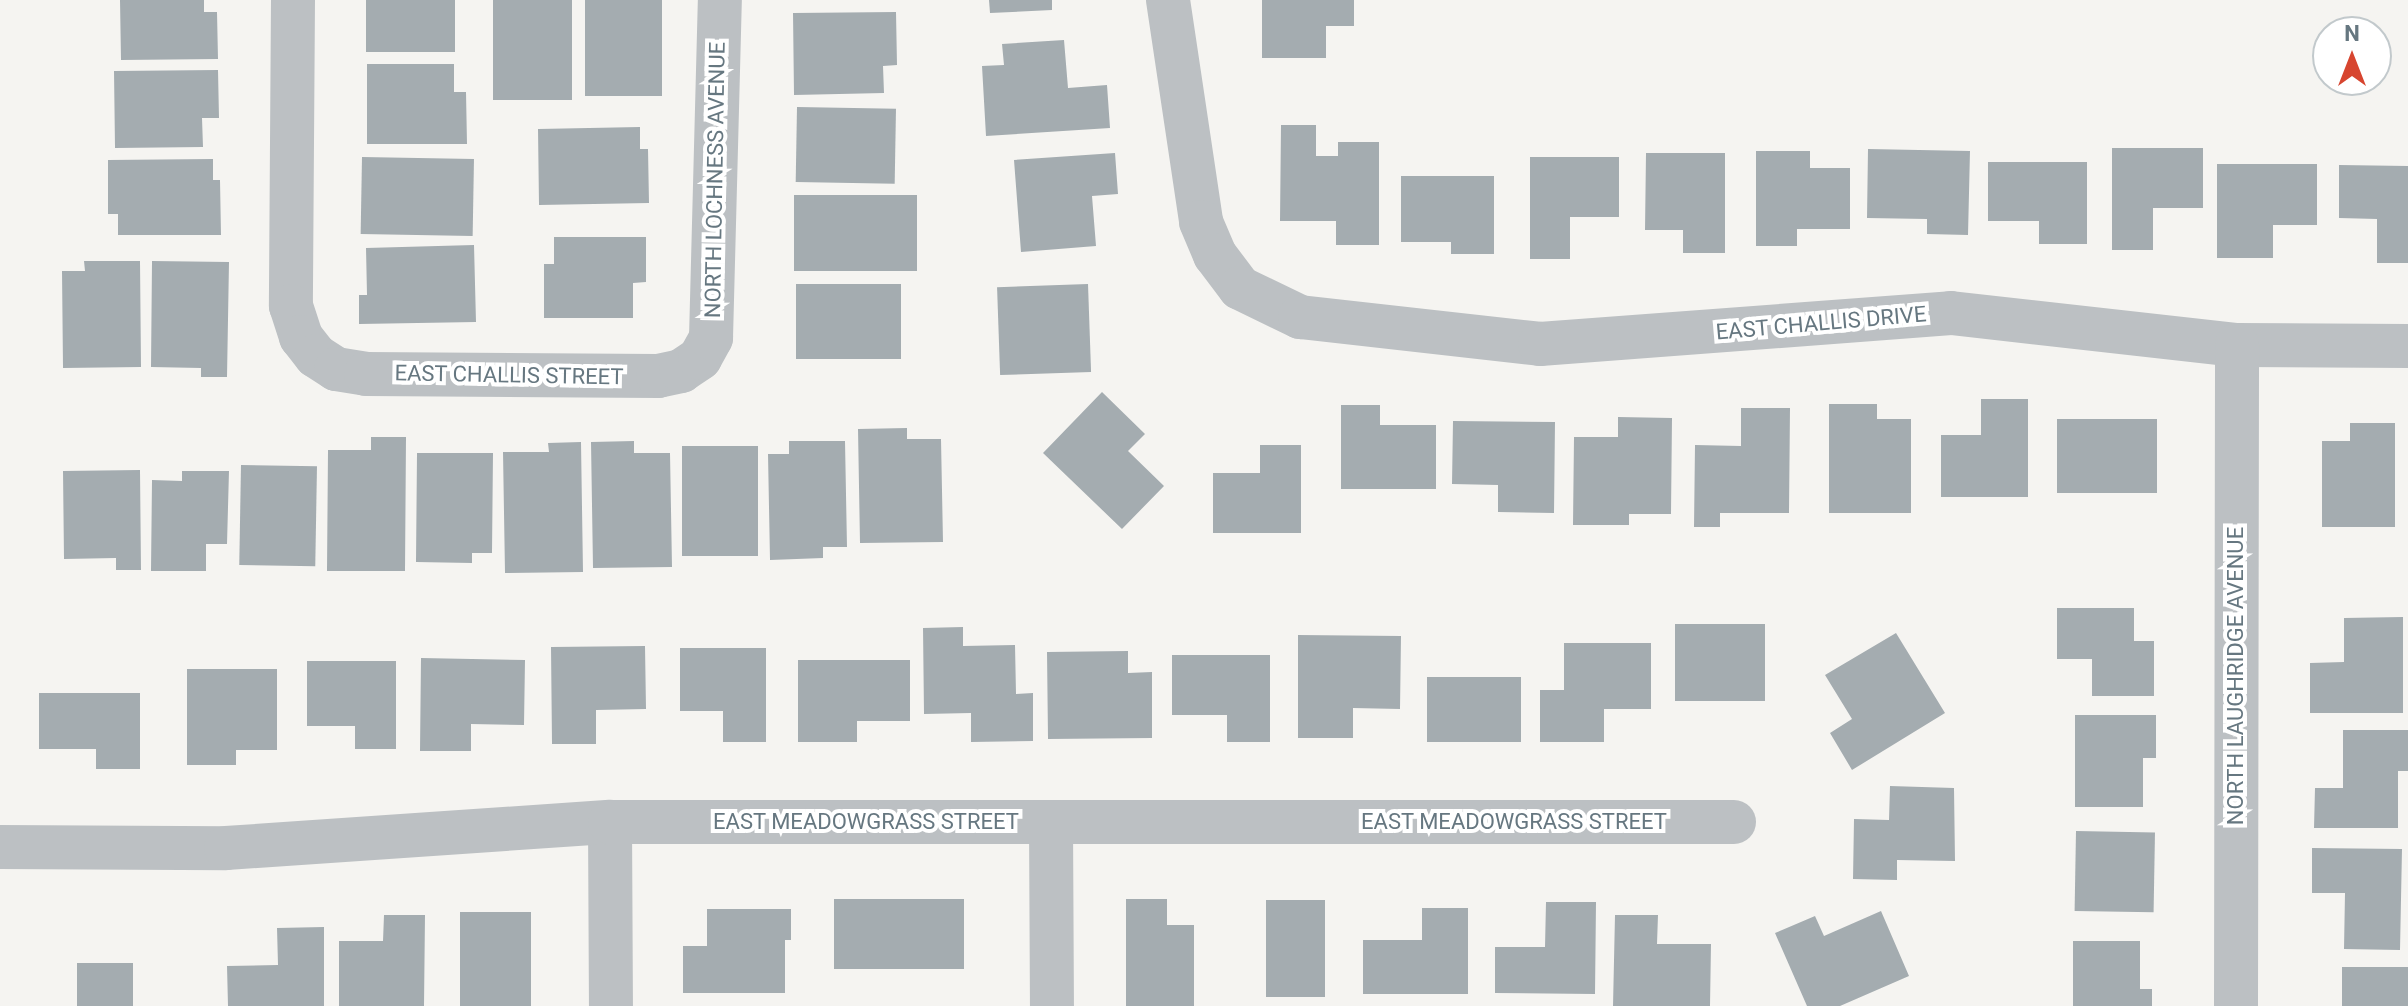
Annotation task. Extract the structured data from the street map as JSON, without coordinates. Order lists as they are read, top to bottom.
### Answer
{
  "streets": {
    "street": [
      "NORTH LOCHNESS AVENUE",
      "EAST CHALLIS DRIVE",
      "EAST CHALLIS STREET",
      "NORTH LAUGHRIDGE AVENUE",
      "EAST MEADOWGRASS STREET"
    ]
  },
  "crossings": [
    ["NORTH LOCHNESS AVENUE", "EAST CHALLIS STREET"],
    ["EAST CHALLIS DRIVE", "NORTH LAUGHRIDGE AVENUE"]
  ],
  "north": "top"
}
